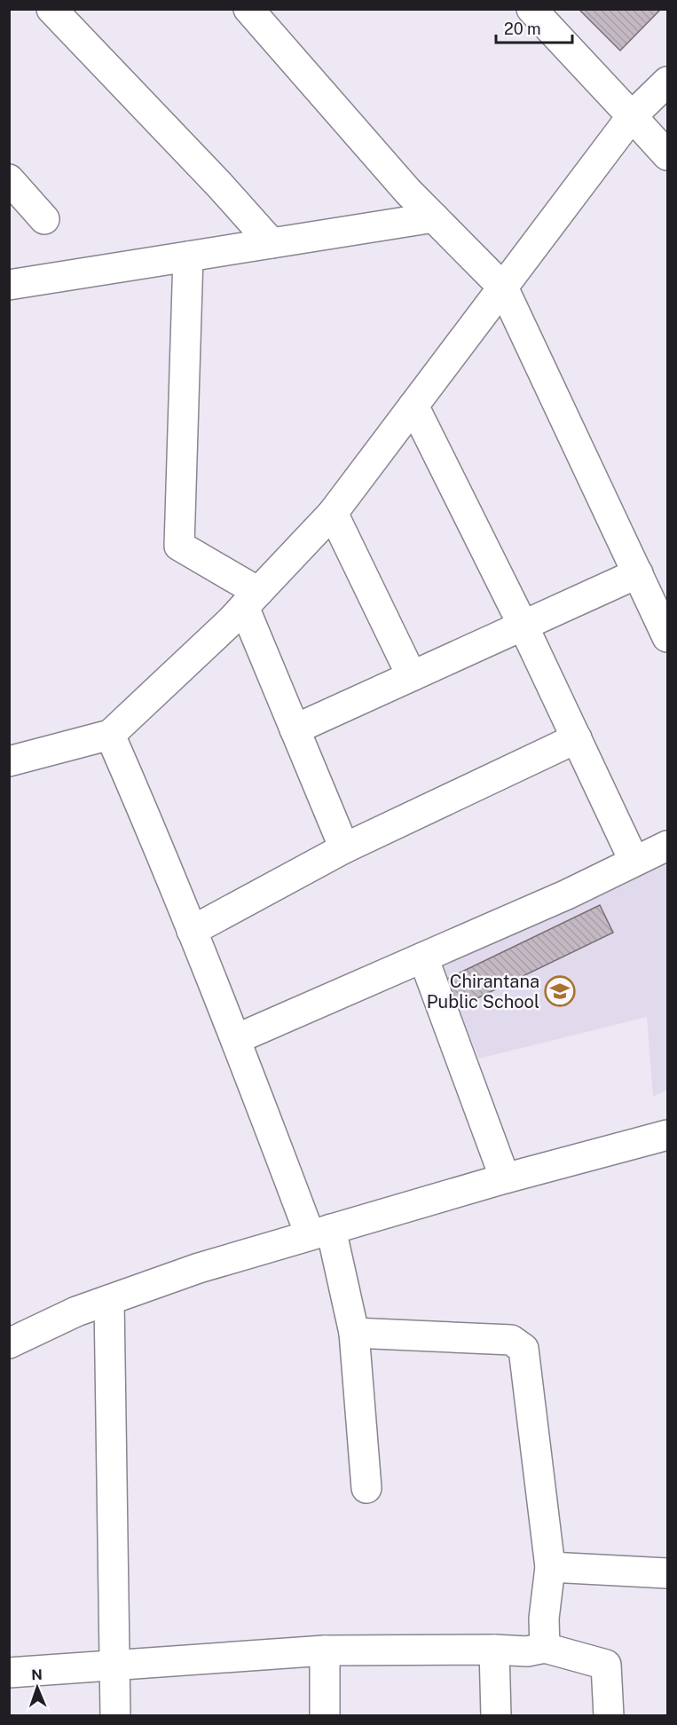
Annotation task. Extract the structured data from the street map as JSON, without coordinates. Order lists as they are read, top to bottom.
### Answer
{
  "places": {
    "school or university": ["Chirantana Public School"]
  },
  "scale_bar": "20 m",
  "north": "top"
}
